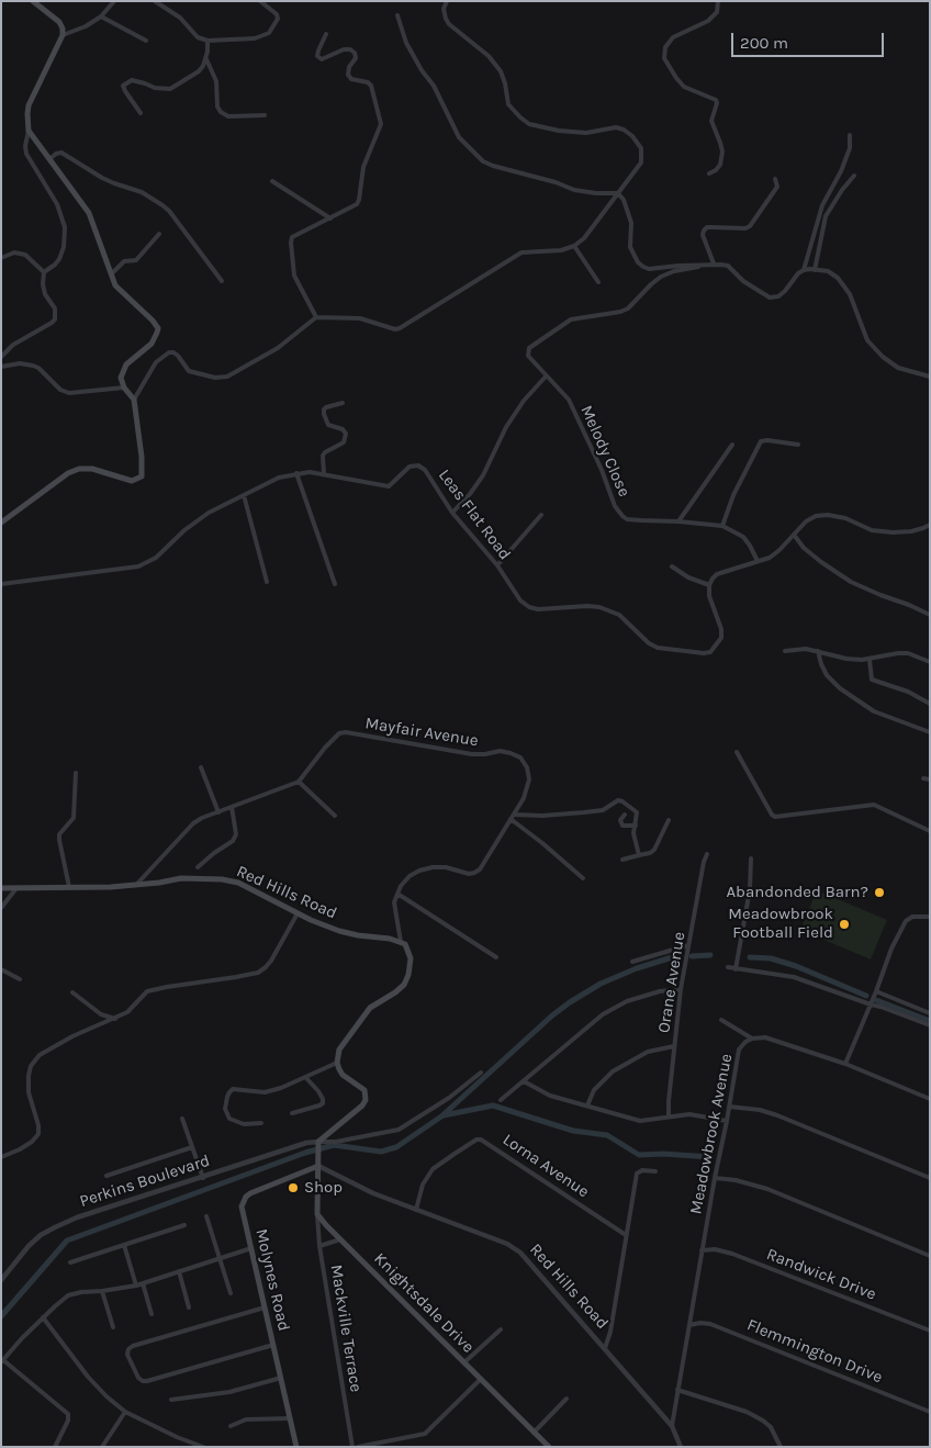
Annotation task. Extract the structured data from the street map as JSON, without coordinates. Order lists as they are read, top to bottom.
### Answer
{
  "streets": {
    "main road": ["Red Hills Road", "Molynes Road", "Knightsdale Drive"],
    "street": [
      "Melody Close",
      "Leas Flat Road",
      "Mayfair Avenue",
      "Orane Avenue",
      "Meadowbrook Avenue",
      "Lorna Avenue",
      "Perkins Boulevard",
      "Randwick Drive",
      "Mackville Terrace",
      "Flemmington Drive"
    ]
  },
  "crossings": [
    ["Red Hills Road", "Meadowbrook Avenue"],
    ["Red Hills Road", "Lorna Avenue"],
    ["Red Hills Road", "Molynes Road"],
    ["Meadowbrook Avenue", "Randwick Drive"],
    ["Meadowbrook Avenue", "Flemmington Drive"],
    ["Knightsdale Drive", "Mackville Terrace"]
  ],
  "places": ["Abandonded Barn?", "Meadowbrook Football Field", "Shop"],
  "scale_bar": "200 m"
}
